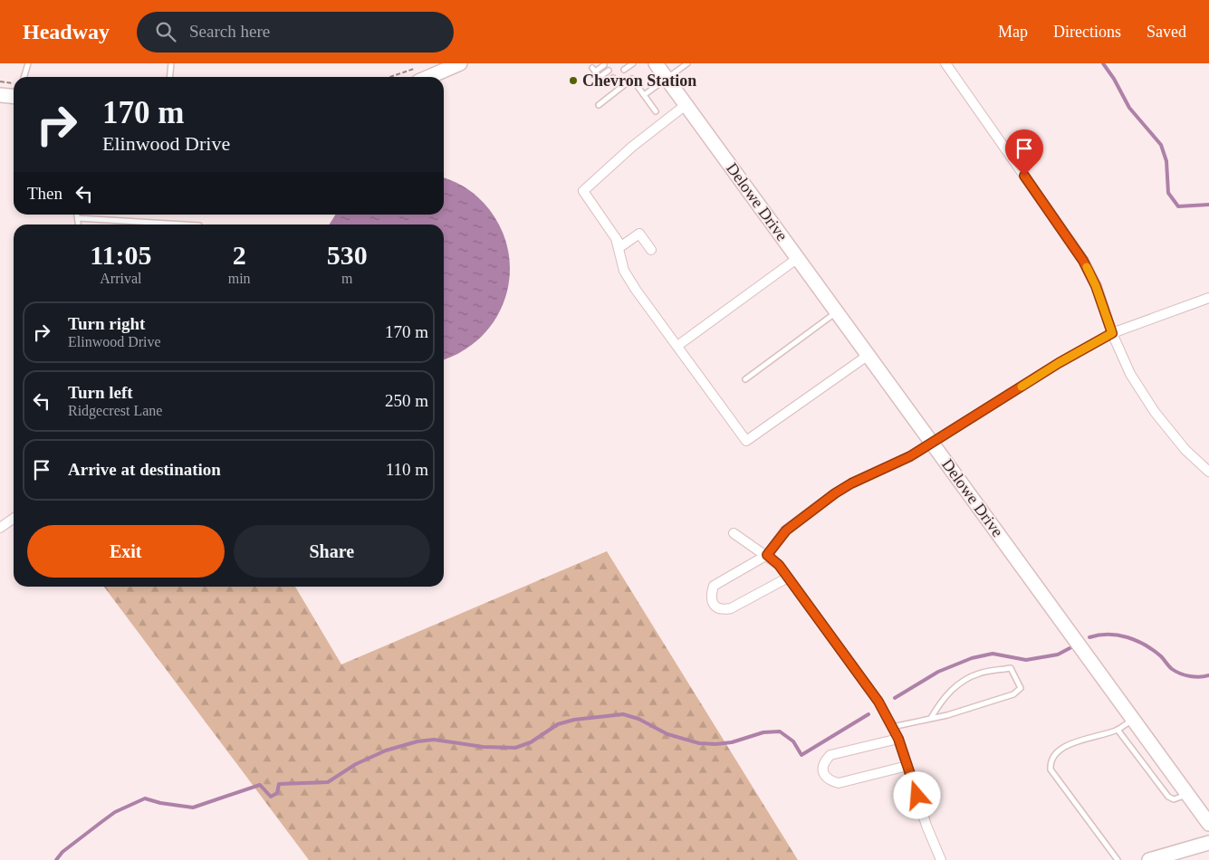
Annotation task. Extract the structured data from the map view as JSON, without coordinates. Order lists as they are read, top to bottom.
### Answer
{
  "streets": {
    "street": ["Delowe Drive"]
  },
  "places": ["Chevron Station"],
  "page": {
    "header": "Headway",
    "search": "Search here",
    "nav": ["Map", "Directions", "Saved"],
    "turn": ["170 m", "Elinwood Drive"],
    "then": "Then",
    "eta": [
      "11:05",
      "Arrival",
      "2",
      "min",
      "530",
      "m"
    ],
    "list": [
      {
        "name": "Turn right",
        "note": "Elinwood Drive",
        "value": "170 m"
      },
      {
        "name": "Turn left",
        "note": "Ridgecrest Lane",
        "value": "250 m"
      },
      {
        "name": "Arrive at destination",
        "value": "110 m"
      }
    ],
    "buttons": ["Exit", "Share"]
  }
}
